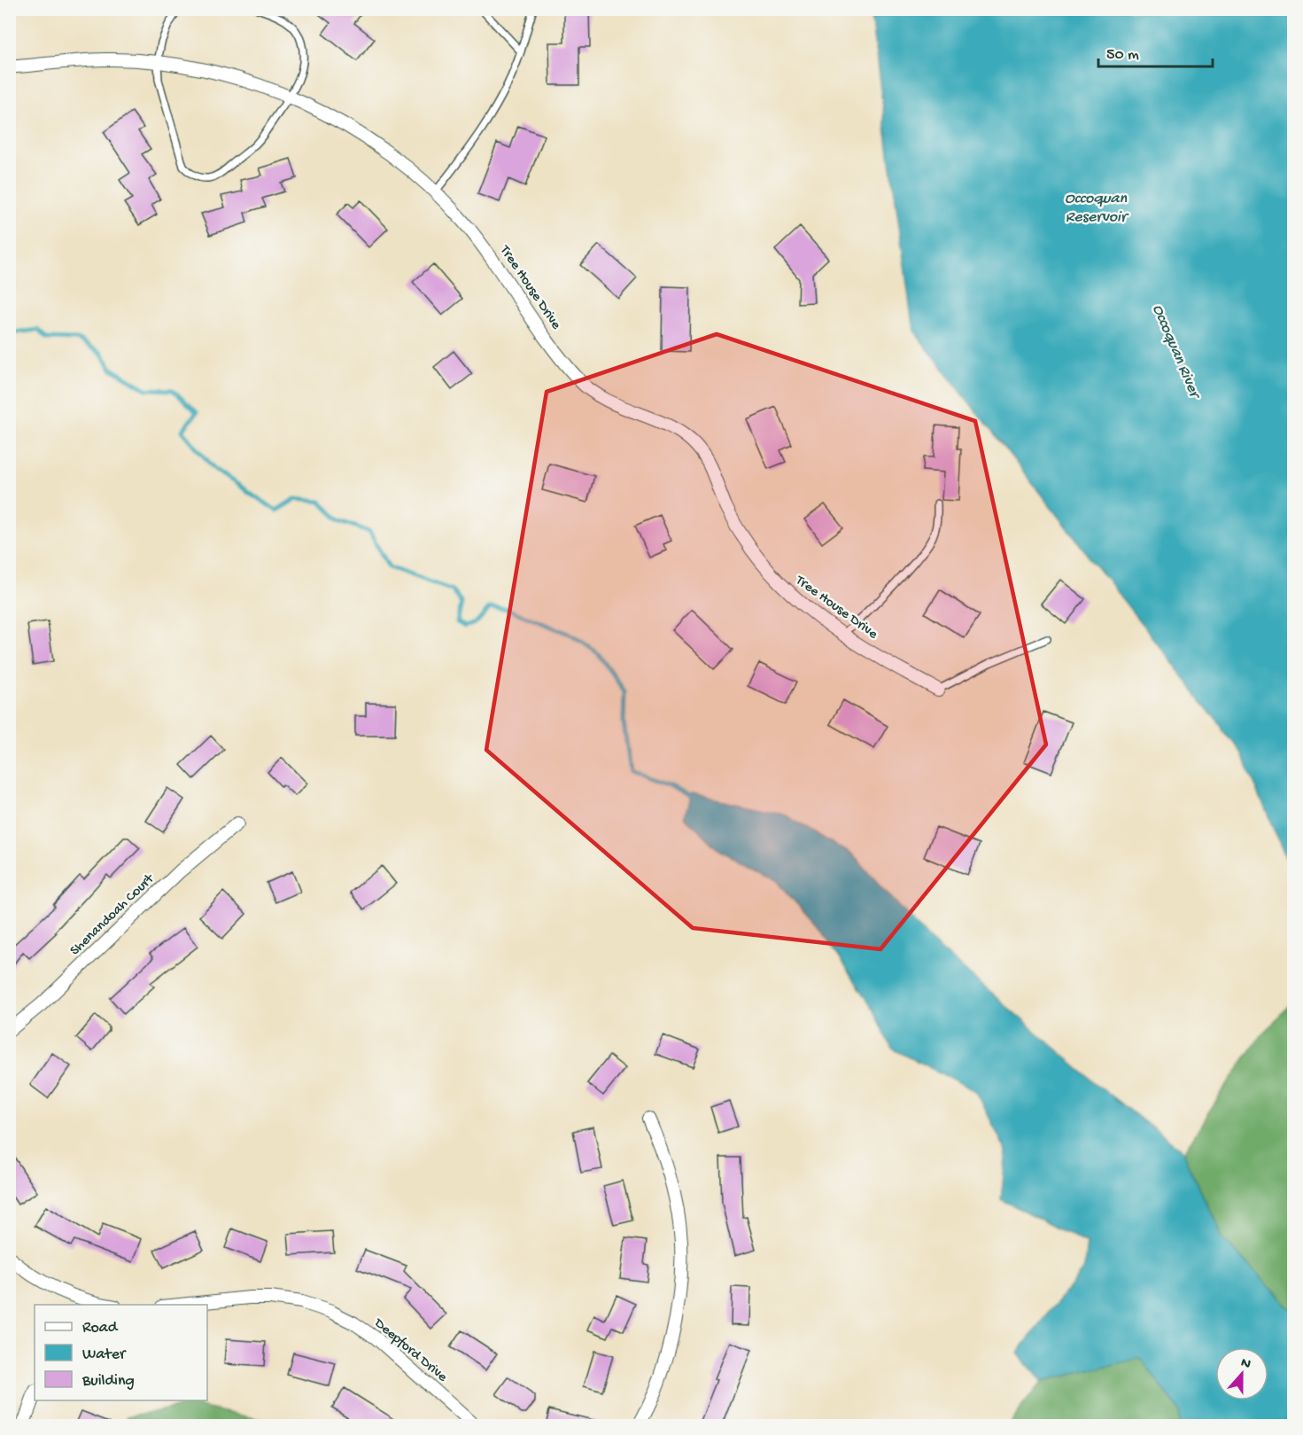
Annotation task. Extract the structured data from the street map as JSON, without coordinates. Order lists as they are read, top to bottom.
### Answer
{
  "streets": {
    "street": ["Tree House Drive", "Shenandoah Court", "Deepford Drive"]
  },
  "water": ["Occoquan Reservoir", "Occoquan River"],
  "legend": ["Road", "Water", "Building"],
  "scale_bar": "50 m",
  "north": "top"
}
